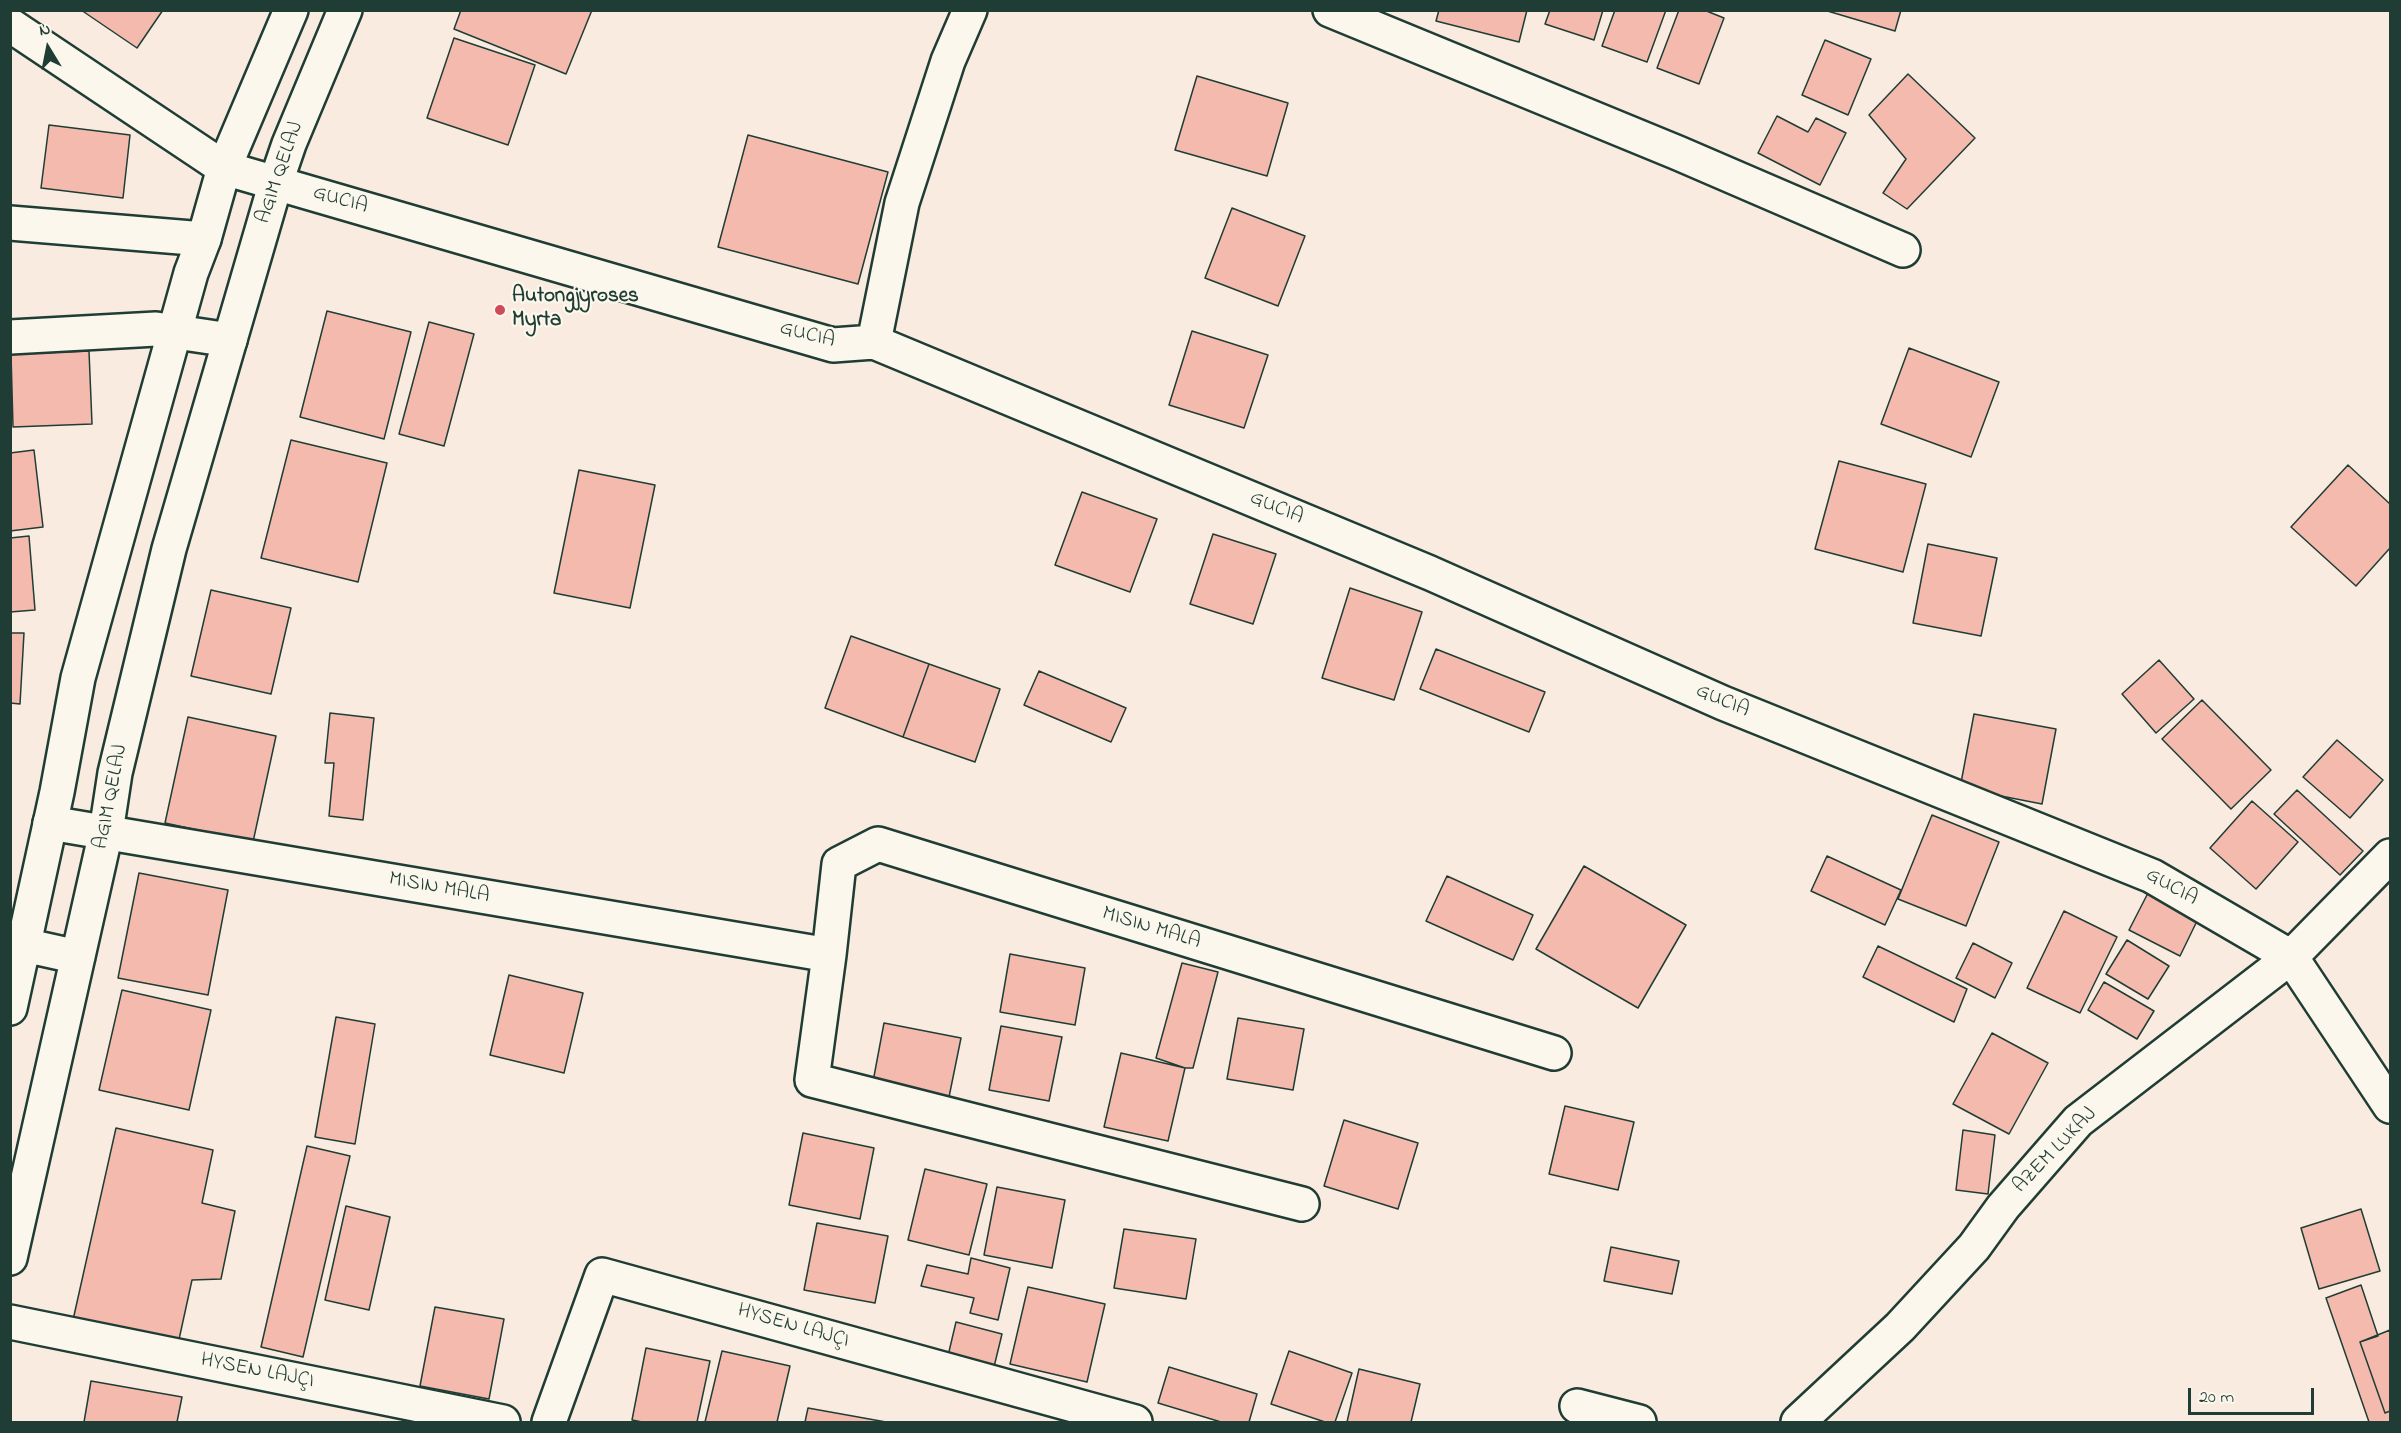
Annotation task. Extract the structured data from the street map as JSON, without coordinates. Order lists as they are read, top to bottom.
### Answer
{
  "streets": {
    "street": [
      "AGIM QELAJ",
      "GUCIA",
      "MISIN MALA",
      "AZEM LUKAJ",
      "HYSEN LAJÇI"
    ]
  },
  "crossings": [
    ["AGIM QELAJ", "GUCIA"],
    ["AGIM QELAJ", "MISIN MALA"],
    ["GUCIA", "AZEM LUKAJ"]
  ],
  "places": ["Autongjyroses Myrta"],
  "scale_bar": "20 m",
  "north": "top"
}
